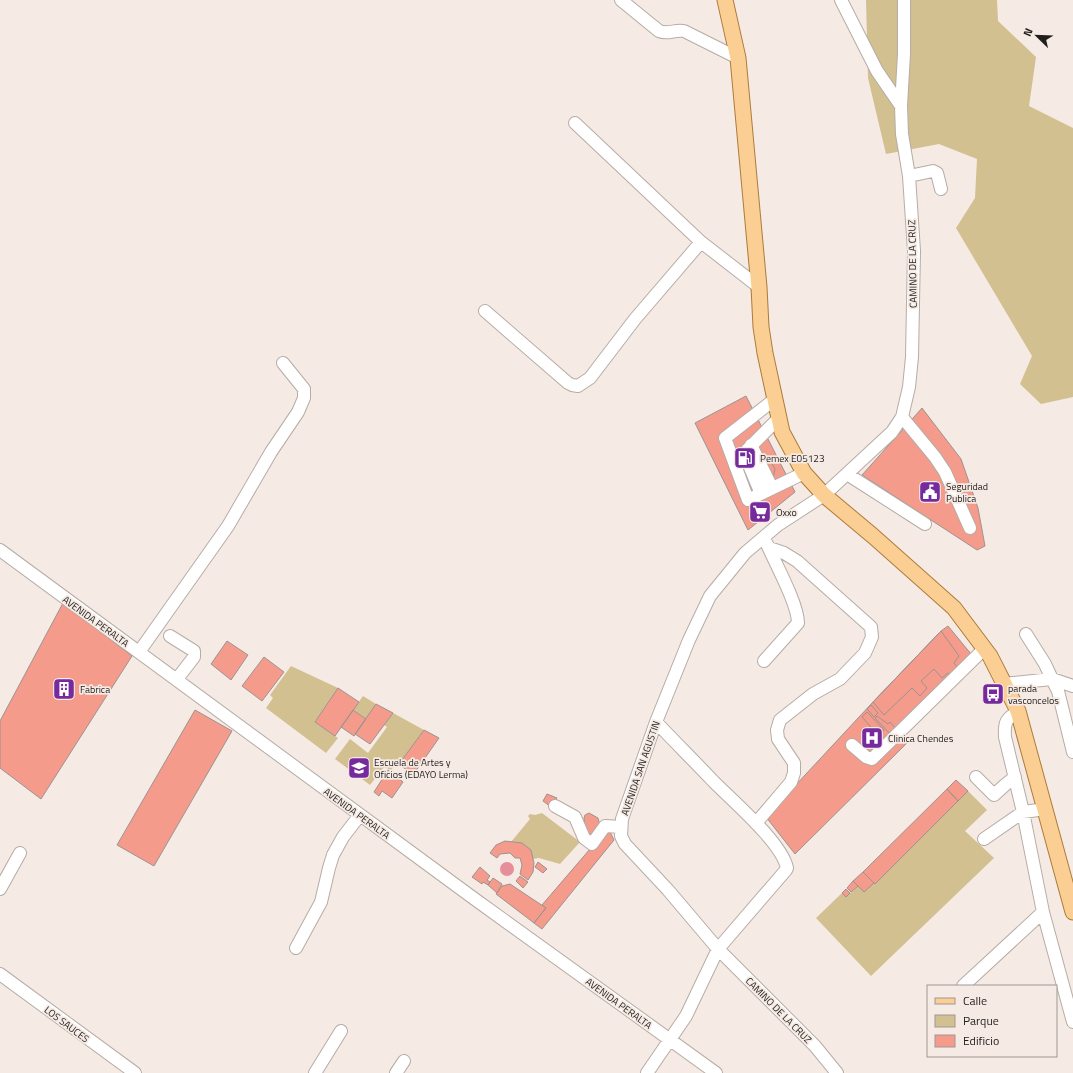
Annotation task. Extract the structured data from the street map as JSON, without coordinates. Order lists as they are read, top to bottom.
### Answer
{
  "streets": {
    "street": [
      "CAMINO DE LA CRUZ",
      "AVENIDA PERALTA",
      "AVENIDA SAN AGUSTIN",
      "LOS SAUCES"
    ]
  },
  "crossings": [
    ["CAMINO DE LA CRUZ", "AVENIDA SAN AGUSTIN"]
  ],
  "places": {
    "fuel station": ["Pemex E05123"],
    "public building": ["Seguridad Publica"],
    "supermarket": ["Oxxo"],
    "building": ["Fabrica"],
    "bus stop": ["parada vasconcelos"],
    "hospital": ["Clinica Chendes"],
    "school or university": ["Escuela de Artes y Oficios (EDAYO Lerma)"]
  },
  "legend": ["Calle", "Parque", "Edificio"],
  "north": "top left"
}
